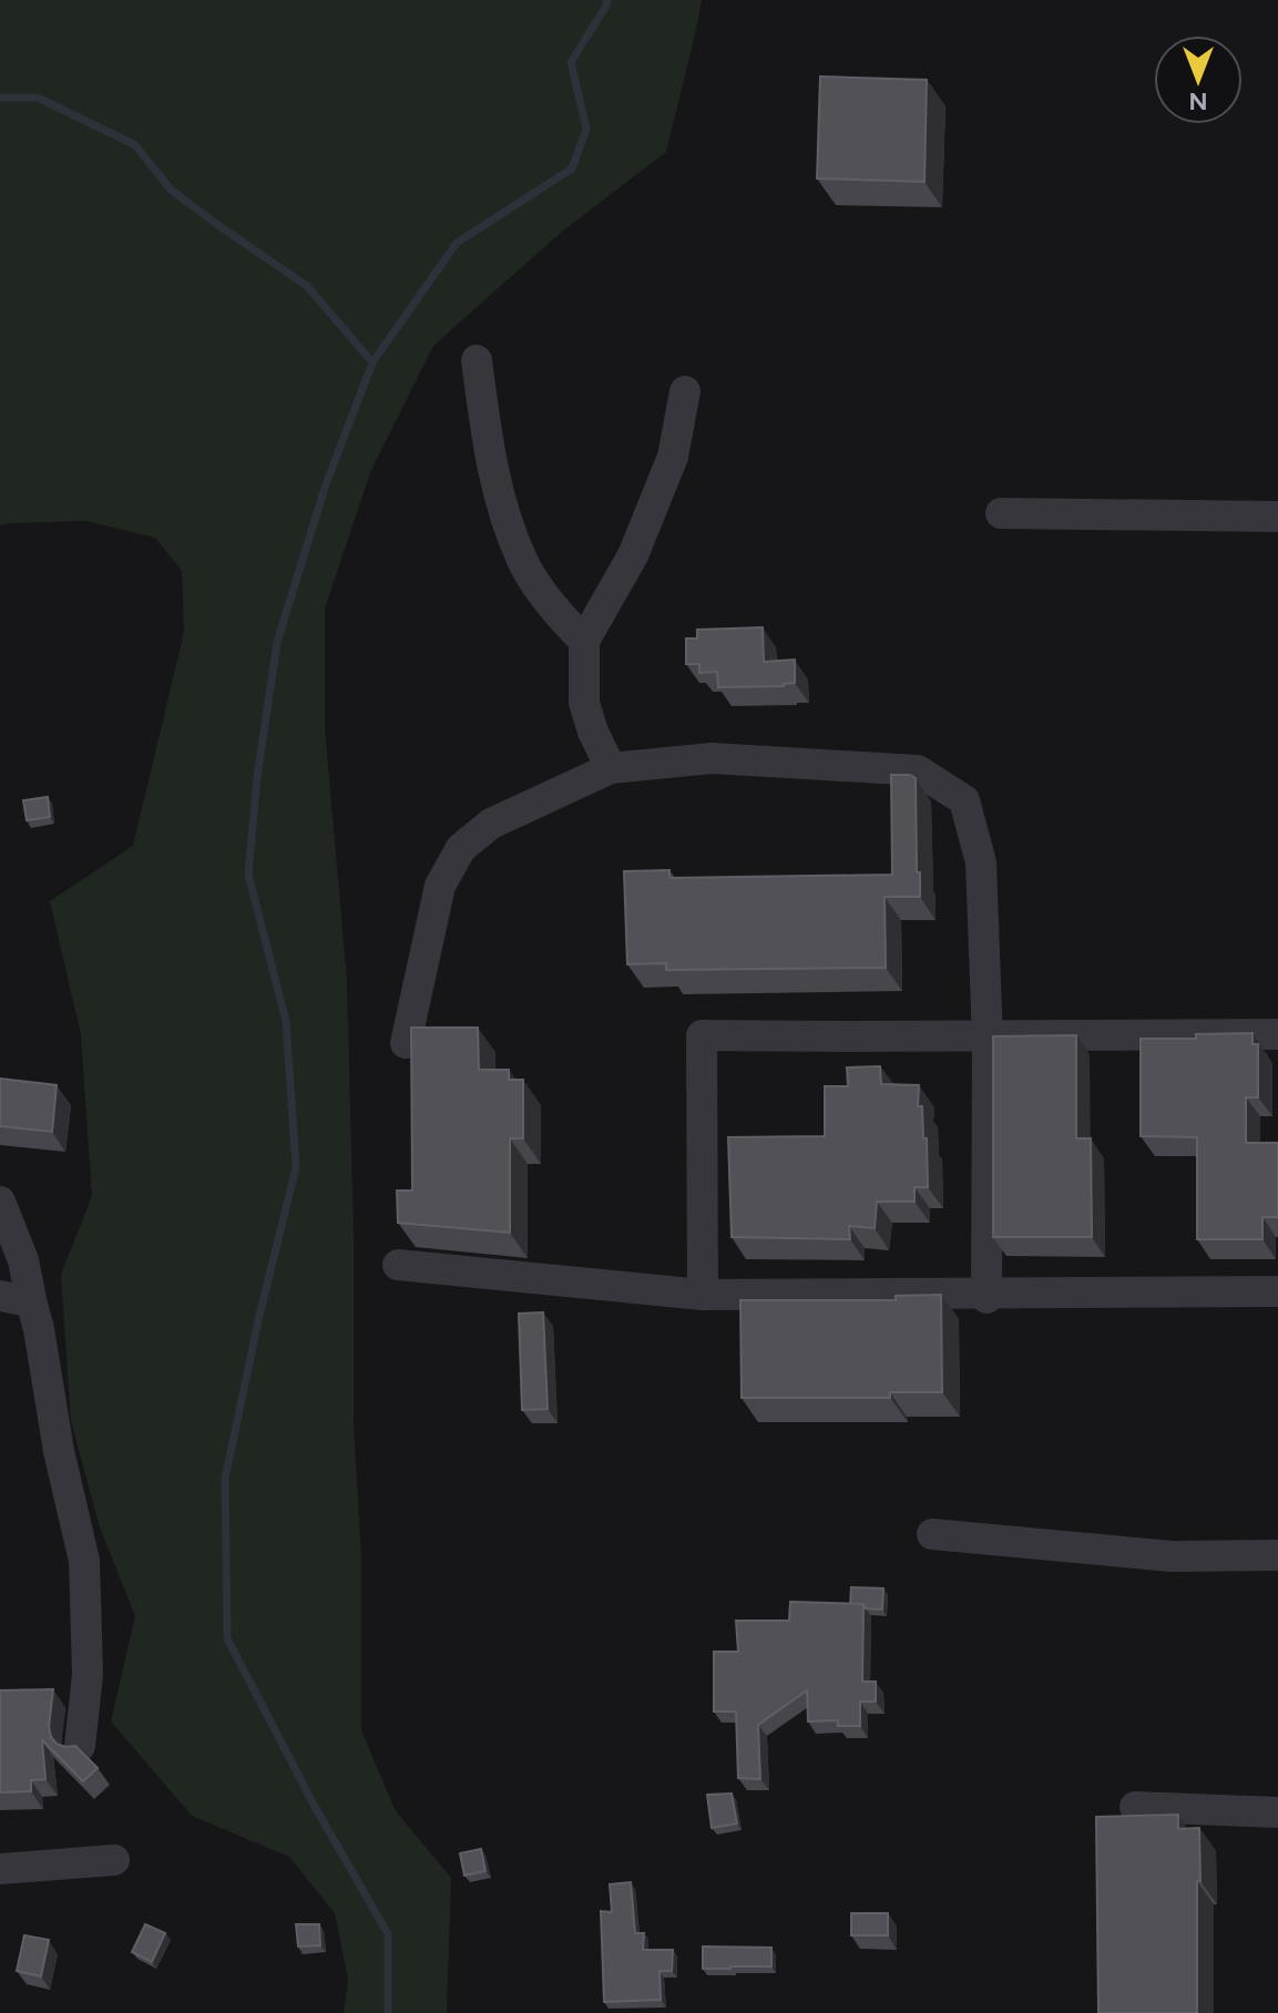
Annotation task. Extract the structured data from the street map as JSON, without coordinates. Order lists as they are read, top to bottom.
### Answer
{
  "north": "bottom"
}
